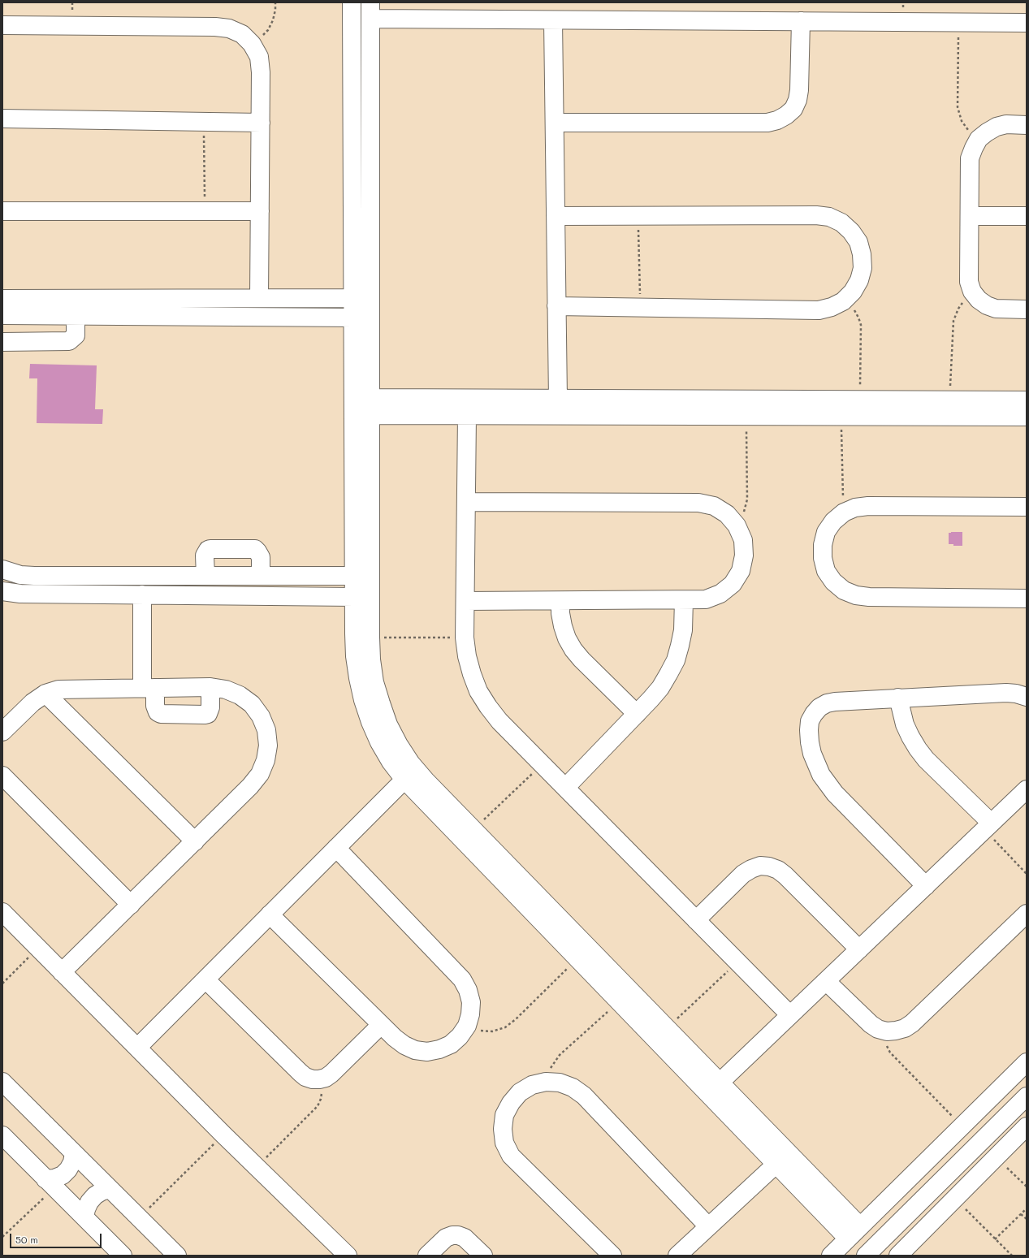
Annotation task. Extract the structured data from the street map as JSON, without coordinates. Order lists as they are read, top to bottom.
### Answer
{
  "scale_bar": "50 m"
}
